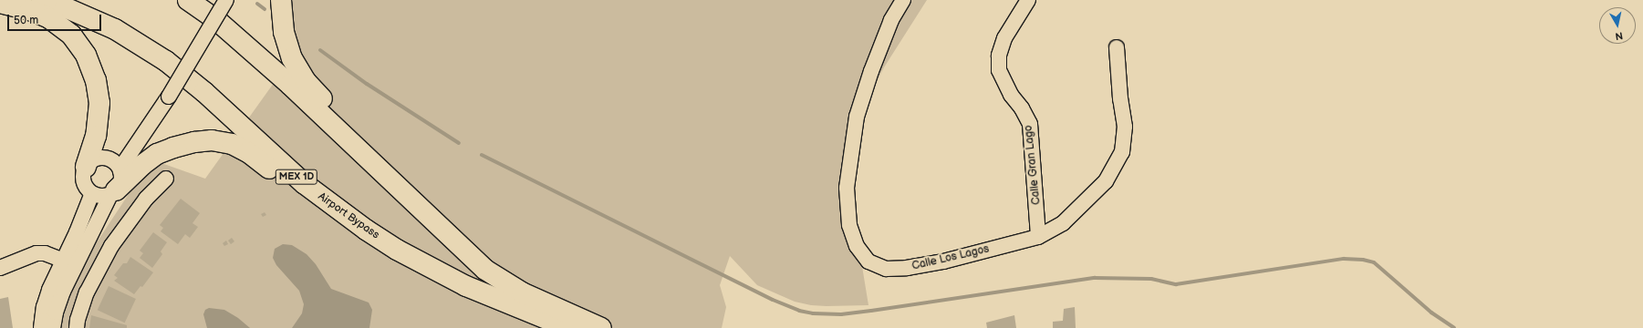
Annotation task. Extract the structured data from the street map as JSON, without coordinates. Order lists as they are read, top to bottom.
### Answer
{
  "streets": {
    "highway": ["MEX 1D", "Airport Bypass"],
    "street": ["Calle Gran Lago", "Calle Los Lagos"]
  },
  "crossings": [
    ["Calle Gran Lago", "Calle Los Lagos"]
  ],
  "scale_bar": "50 m",
  "north": "bottom"
}
